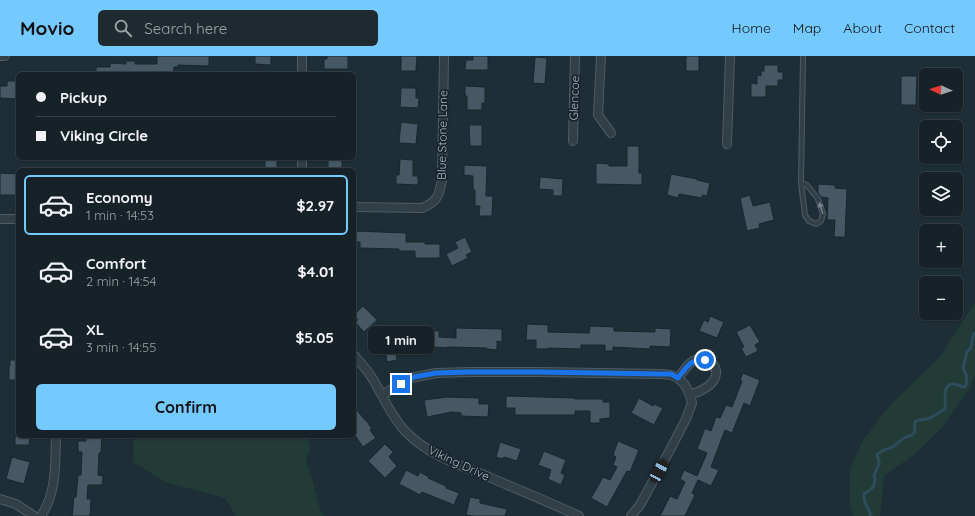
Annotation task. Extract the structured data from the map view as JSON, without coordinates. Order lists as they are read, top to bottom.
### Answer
{
  "streets": {
    "street": ["Glencoe", "Blue Stone Lane", "Viking Drive"]
  },
  "north": "left",
  "page": {
    "header": "Movio",
    "search": "Search here",
    "nav": [
      "Home",
      "Map",
      "About",
      "Contact"
    ],
    "map_buttons": ["+", "−"],
    "banner": ["Pickup", "Viking Circle"],
    "list": [
      {
        "name": "Economy",
        "note": "1 min · 14:53",
        "value": "$2.97"
      },
      {
        "name": "Comfort",
        "note": "2 min · 14:54",
        "value": "$4.01"
      },
      {
        "name": "XL",
        "note": "3 min · 14:55",
        "value": "$5.05"
      }
    ],
    "bubble": "1 min",
    "buttons": "Confirm"
  }
}
